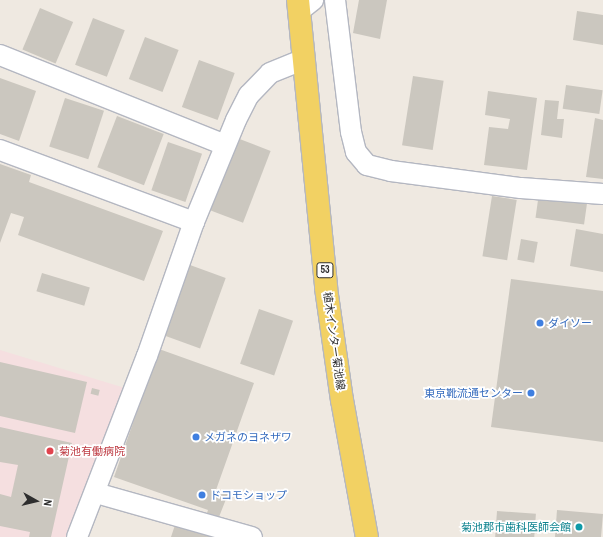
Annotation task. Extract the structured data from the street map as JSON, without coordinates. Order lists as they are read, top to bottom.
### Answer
{
  "streets": {
    "main road": ["53", "植木インター菊池線"]
  },
  "places": [
    "ダイソー",
    "東京靴流通センター",
    "メガネのヨネザワ",
    "菊池有働病院",
    "ドコモショップ",
    "菊池郡市歯科医師会館"
  ],
  "north": "right"
}
